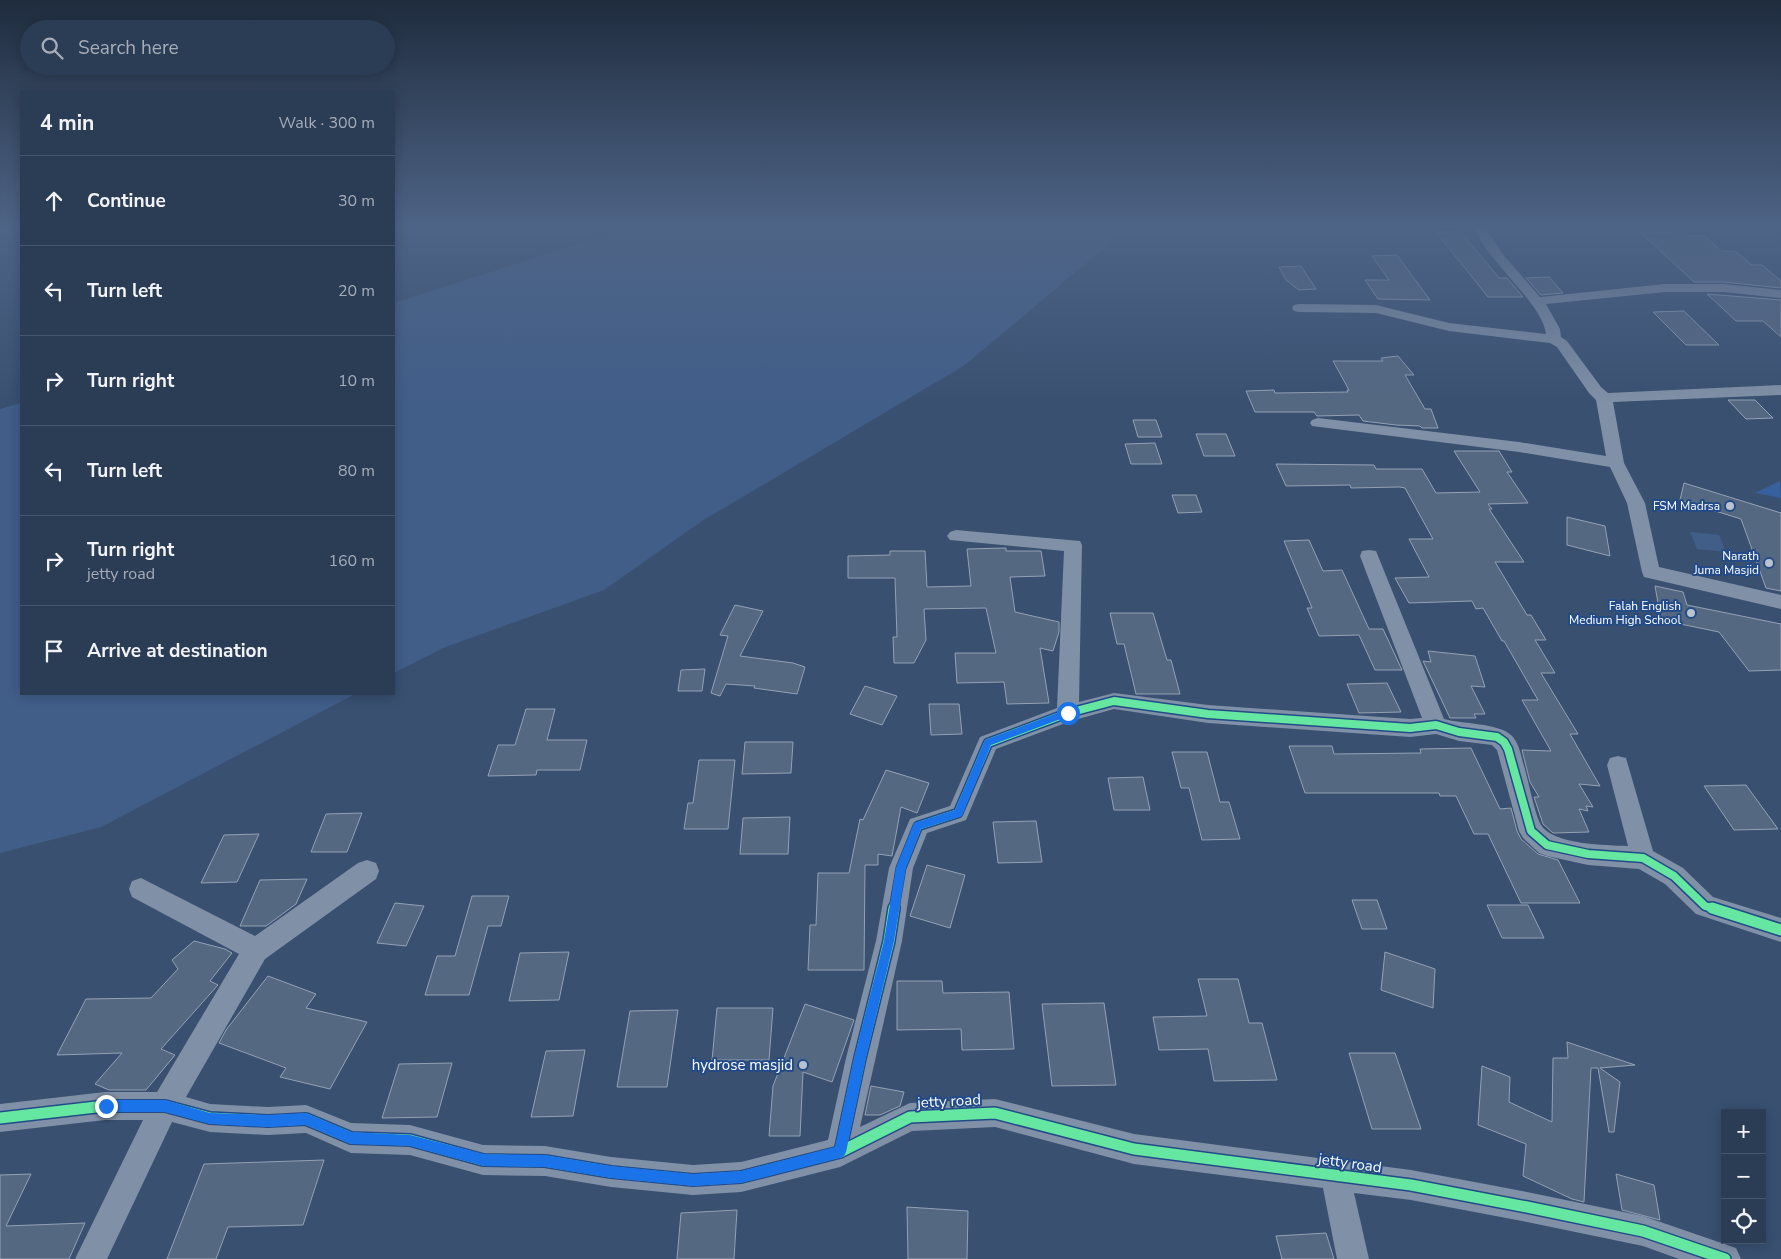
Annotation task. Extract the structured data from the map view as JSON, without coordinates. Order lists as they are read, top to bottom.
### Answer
{
  "streets": {
    "street": ["jetty road"]
  },
  "places": [
    "FSM Madrsa",
    "Narath Juma Masjid",
    "Falah English Medium High School",
    "hydrose masjid"
  ],
  "page": {
    "search": "Search here",
    "heading": ["4 min", "Walk · 300 m"],
    "list": [
      ["Continue", "30 m"],
      ["Turn left", "20 m"],
      ["Turn right", "10 m"],
      ["Turn left", "80 m"],
      ["Turn right", "jetty road", "160 m"],
      "Arrive at destination"
    ],
    "map_buttons": ["+", "−"]
  }
}
